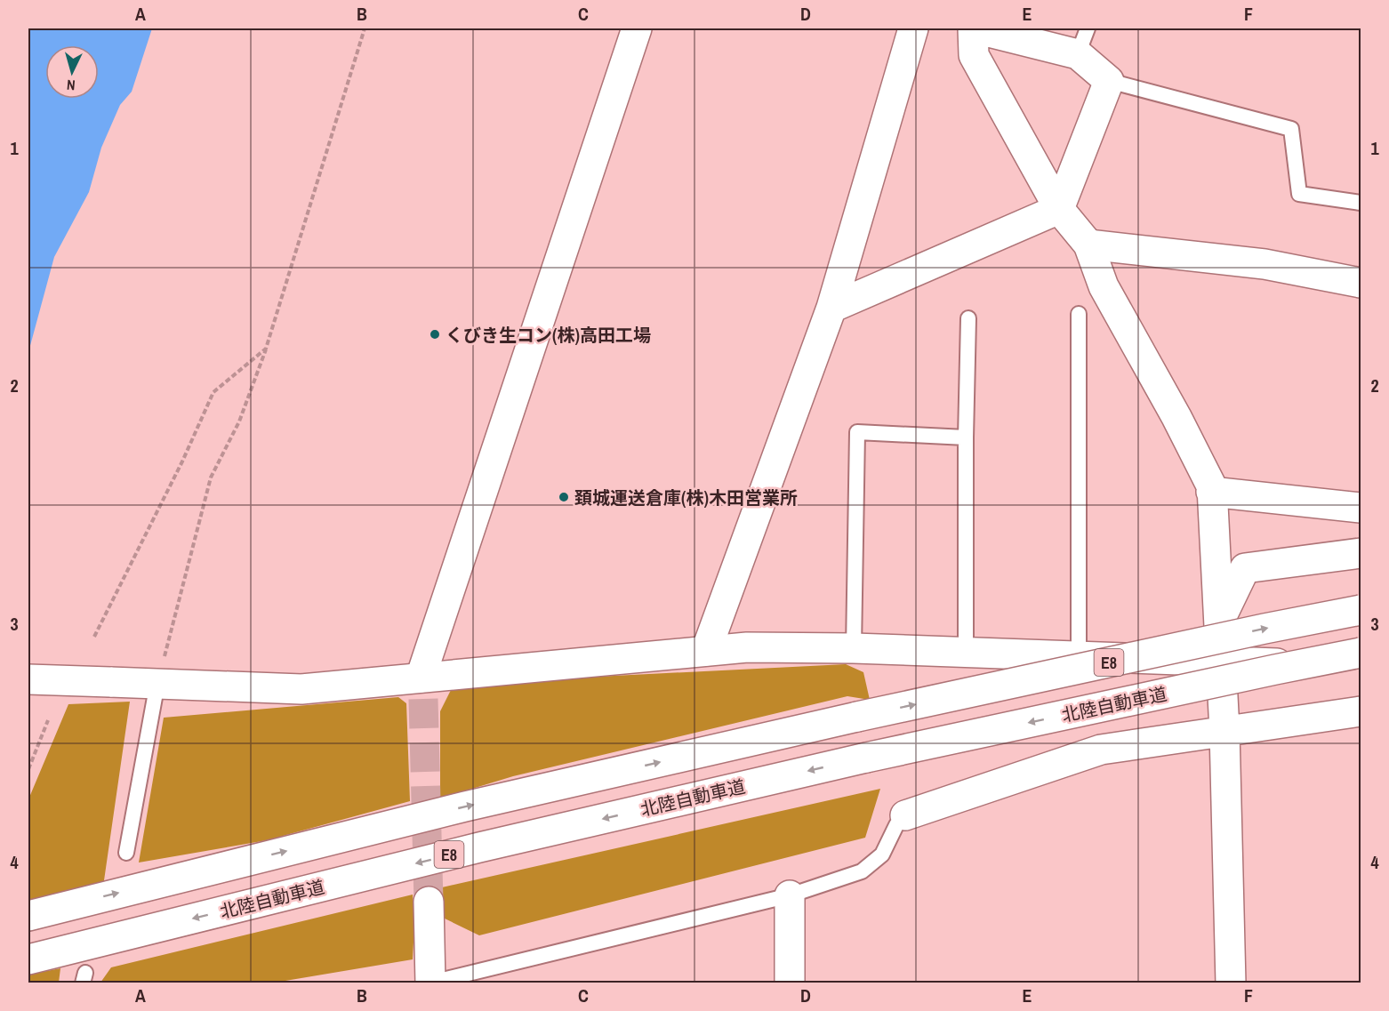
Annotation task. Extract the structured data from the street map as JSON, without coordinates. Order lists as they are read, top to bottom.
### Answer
{
  "streets": {
    "main road": ["E8", "北陸自動車道"]
  },
  "places": ["くびき生コン(株)高田工場", "頚城運送倉庫(株)木田営業所"],
  "north": "bottom",
  "grid": {
    "columns": [
      "A",
      "B",
      "C",
      "D",
      "E",
      "F"
    ],
    "rows": [
      "1",
      "2",
      "3",
      "4"
    ]
  }
}
